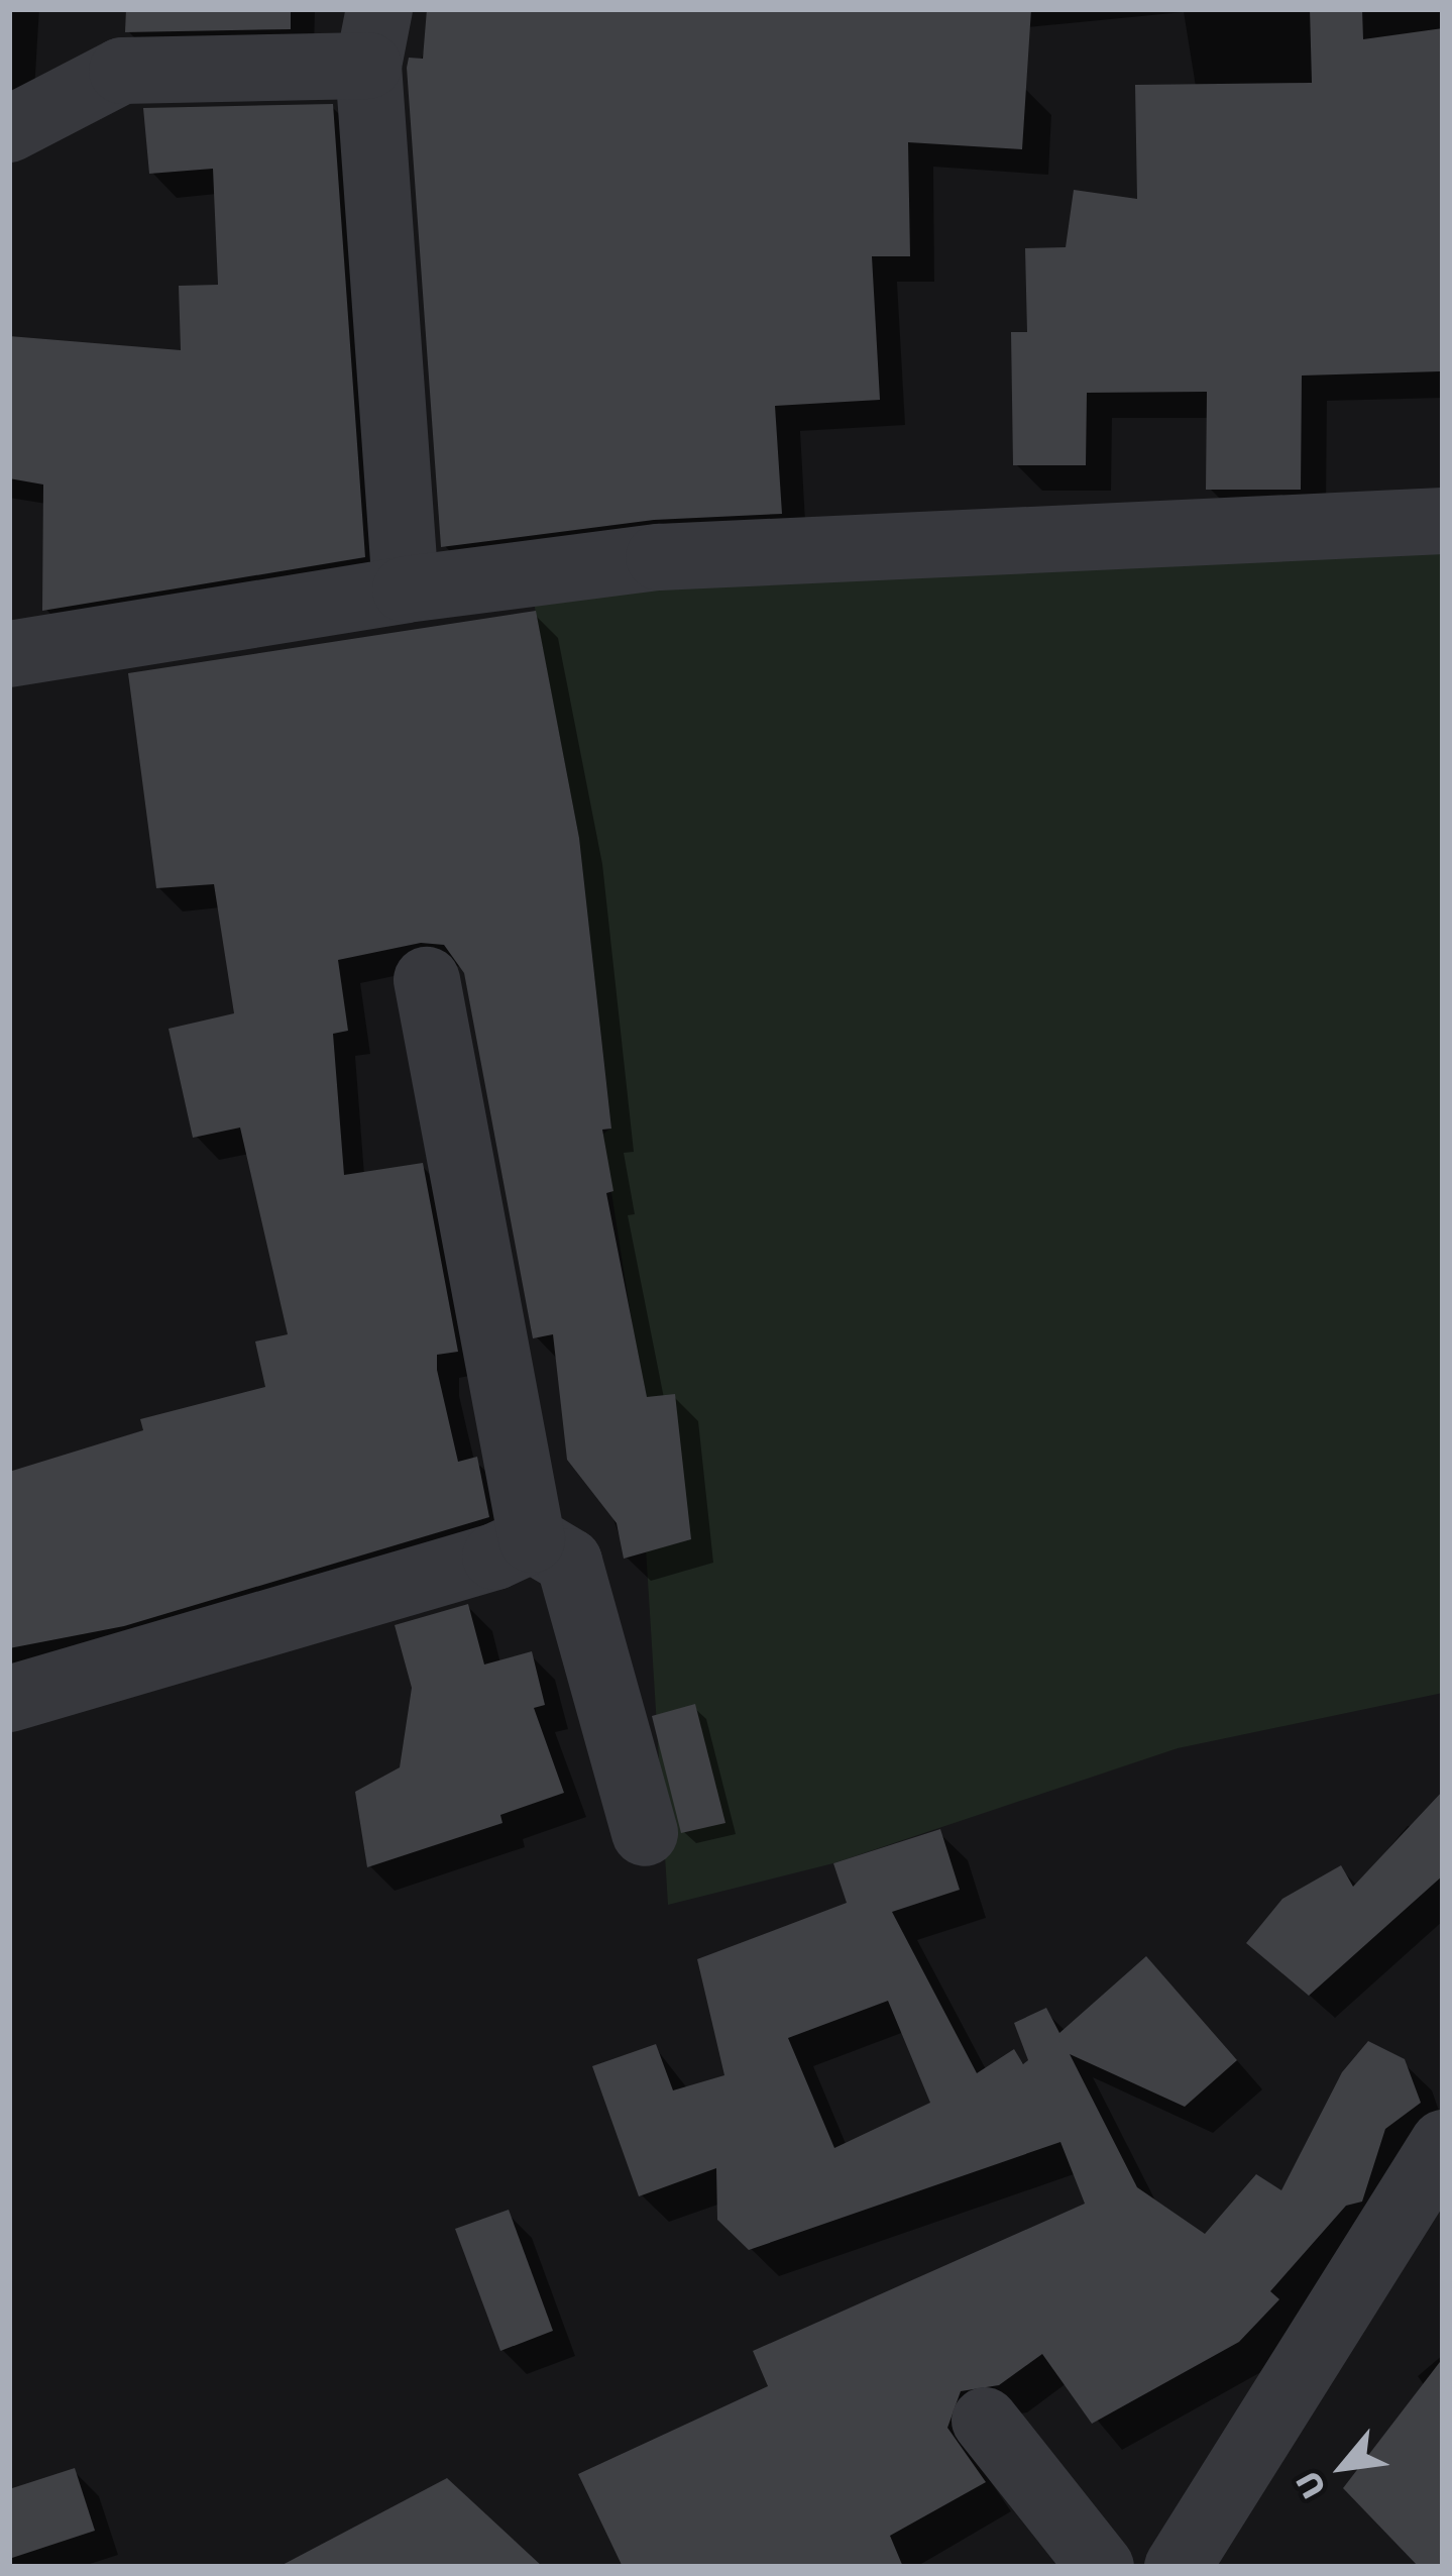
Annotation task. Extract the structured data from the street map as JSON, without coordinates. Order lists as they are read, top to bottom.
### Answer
{
  "north": "bottom left"
}
